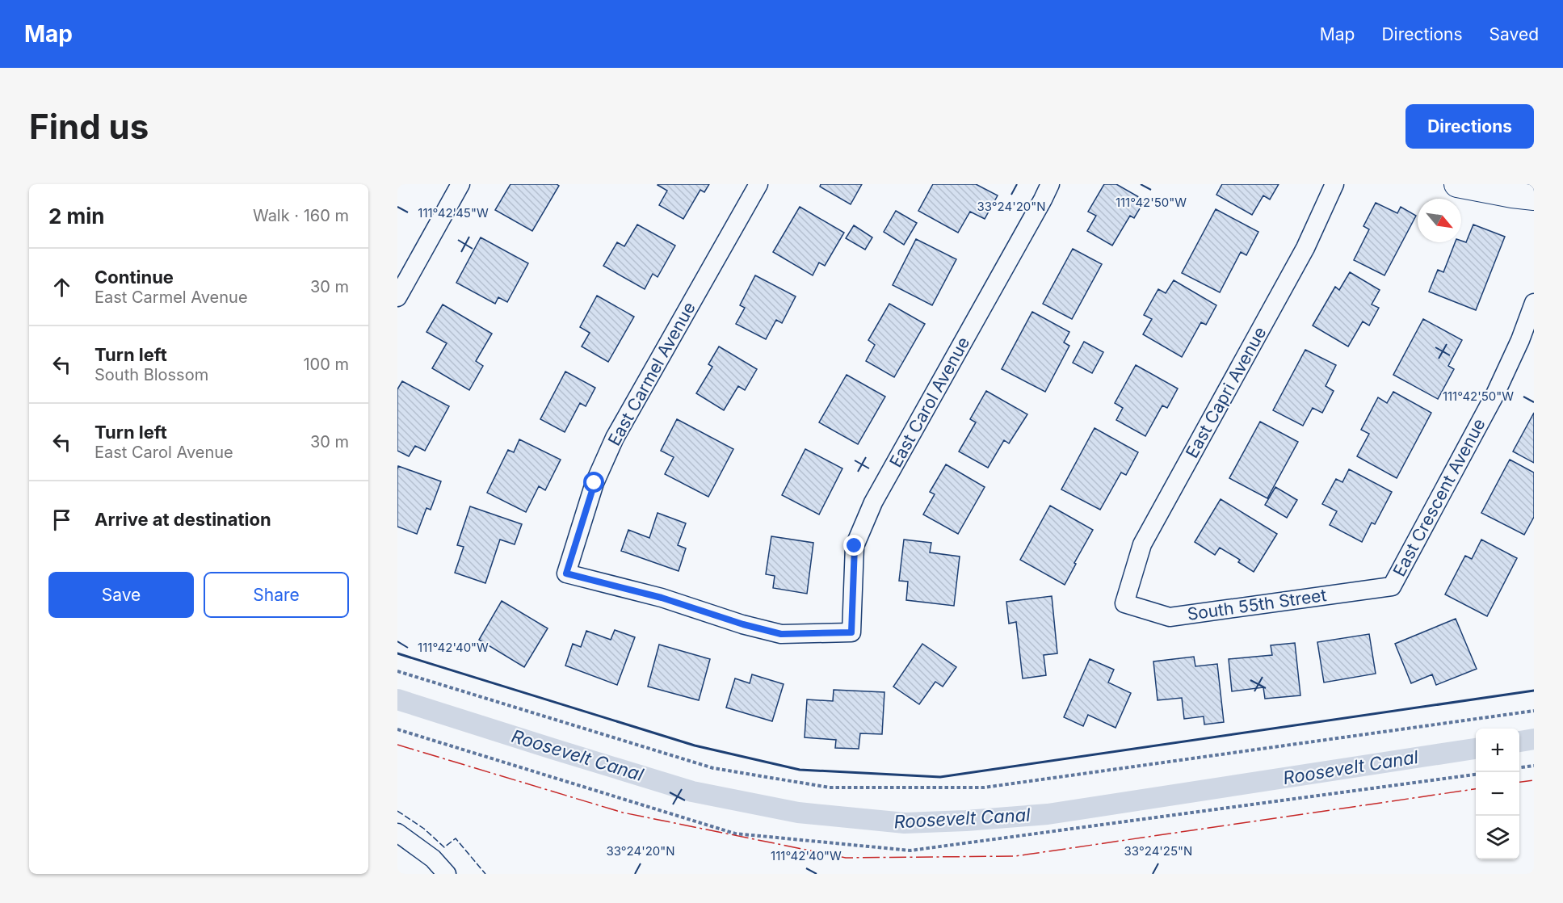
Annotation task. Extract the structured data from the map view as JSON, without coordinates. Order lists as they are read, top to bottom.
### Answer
{
  "streets": {
    "street": [
      "East Carmel Avenue",
      "East Capri Avenue",
      "East Carol Avenue",
      "East Crescent Avenue",
      "South 55th Street"
    ]
  },
  "crossings": [
    ["East Carmel Avenue", "East Carol Avenue"],
    ["East Capri Avenue", "South 55th Street"],
    ["East Crescent Avenue", "South 55th Street"]
  ],
  "water": ["Roosevelt Canal"],
  "north": "bottom right",
  "page": {
    "header": "Map",
    "nav": ["Map", "Directions", "Saved"],
    "buttons": [
      "Directions",
      ["Save", "Share"]
    ],
    "title": "Find us",
    "heading": ["2 min", "Walk · 160 m"],
    "list": [
      ["Continue", "East Carmel Avenue", "30 m"],
      ["Turn left", "South Blossom", "100 m"],
      ["Turn left", "East Carol Avenue", "30 m"],
      "Arrive at destination"
    ],
    "map_buttons": ["+", "−"]
  },
  "coordinates": [
    "111°42'50\"W",
    "33°24'20\"N",
    "111°42'45\"W",
    "111°42'40\"W",
    "33°24'25\"N"
  ]
}
